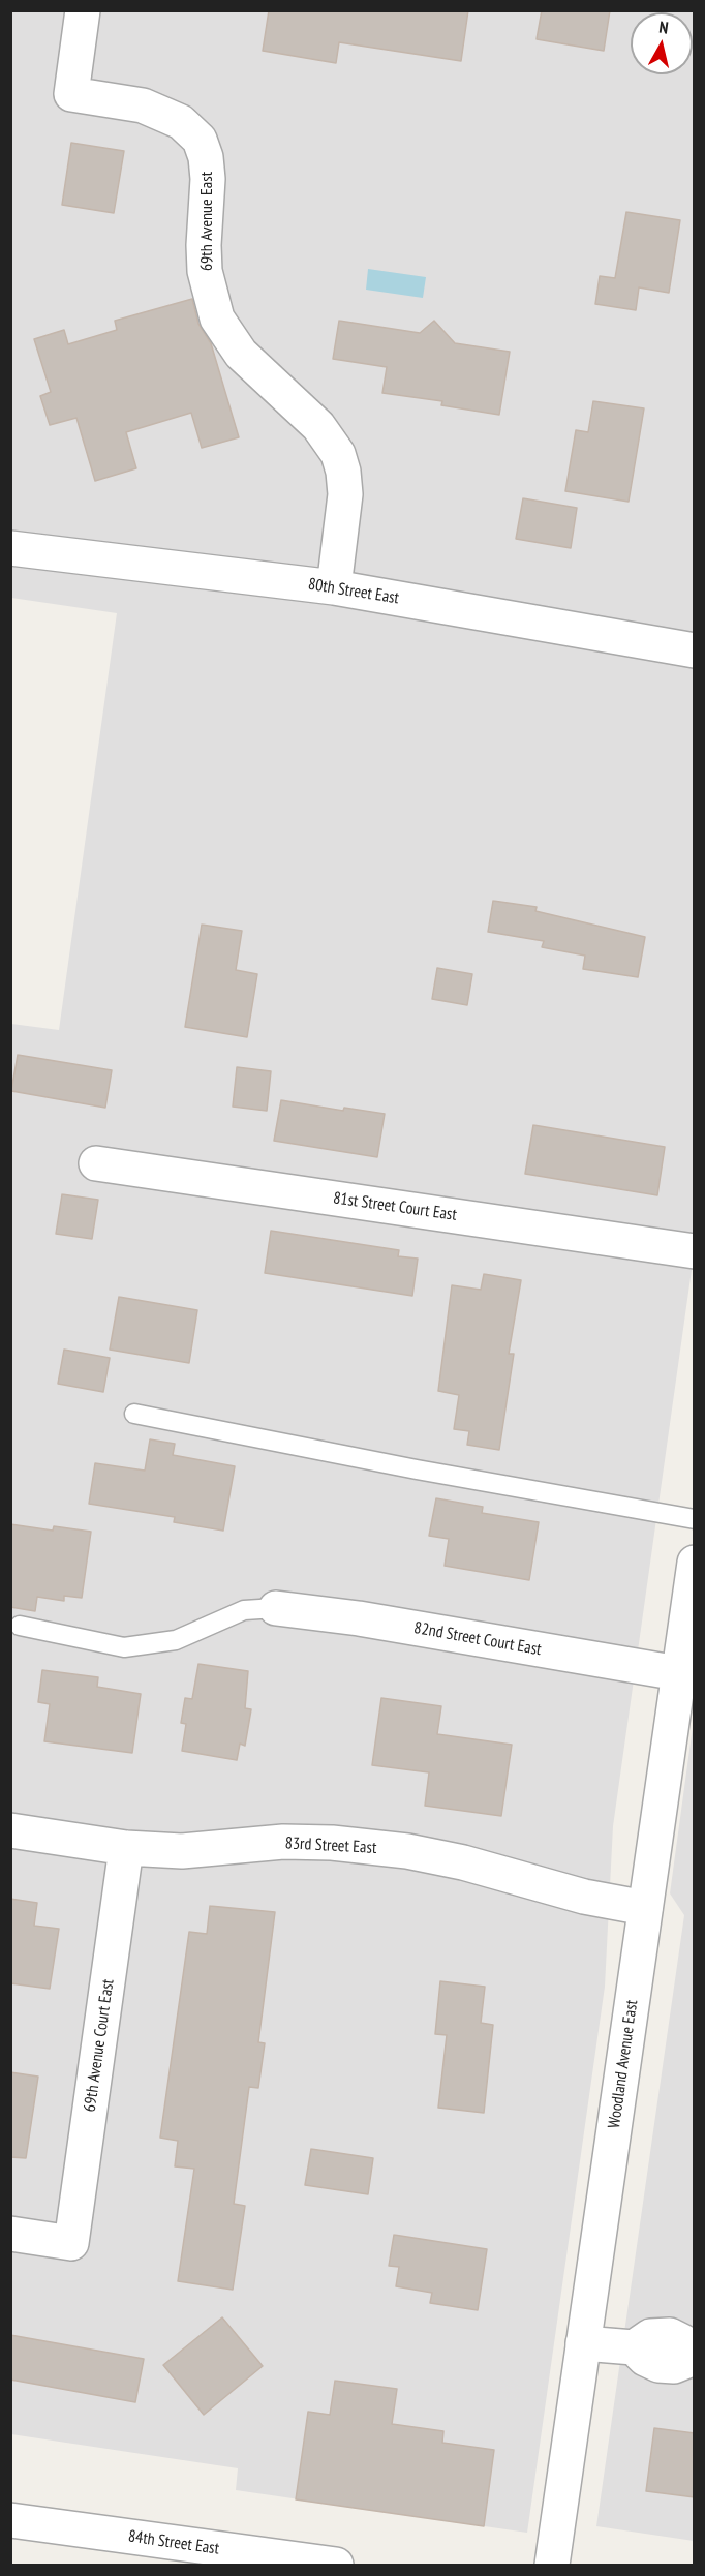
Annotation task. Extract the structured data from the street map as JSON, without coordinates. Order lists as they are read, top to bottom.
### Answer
{
  "streets": {
    "street": [
      "69th Avenue East",
      "80th Street East",
      "81st Street Court East",
      "82nd Street Court East",
      "83rd Street East",
      "69th Avenue Court East",
      "Woodland Avenue East",
      "84th Street East"
    ]
  },
  "crossings": [
    ["69th Avenue East", "80th Street East"],
    ["82nd Street Court East", "Woodland Avenue East"],
    ["83rd Street East", "69th Avenue Court East"],
    ["83rd Street East", "Woodland Avenue East"]
  ],
  "north": "top"
}
